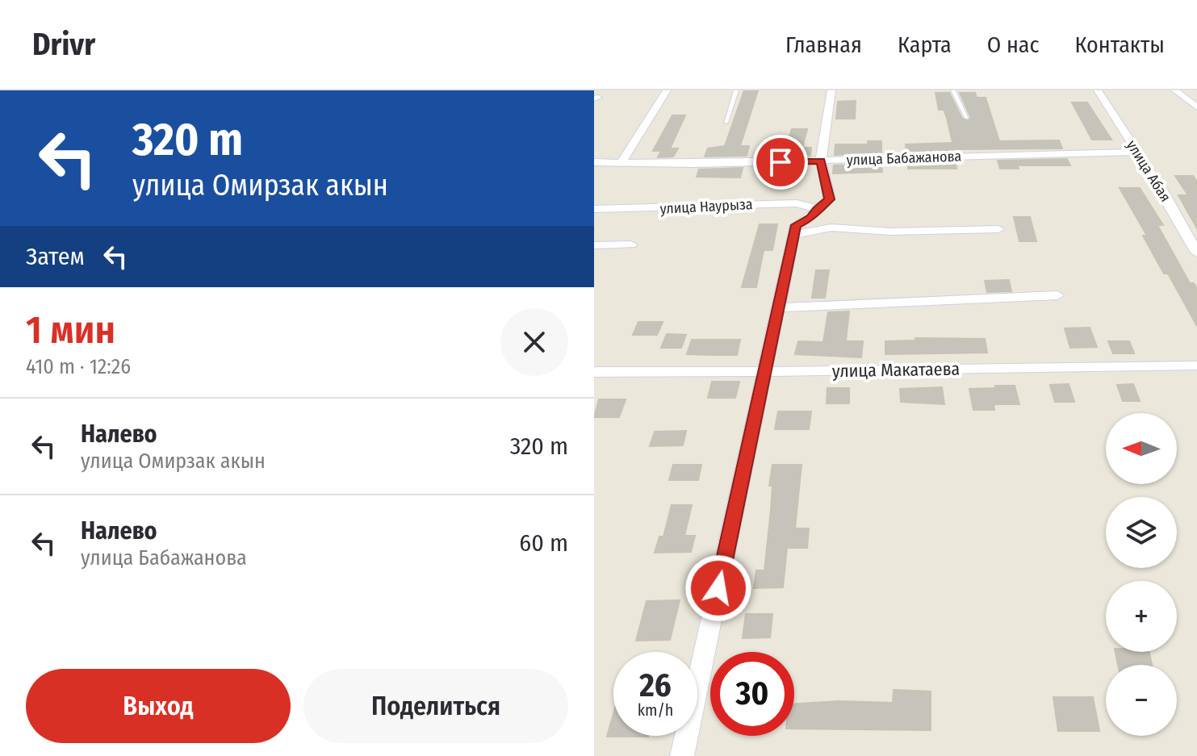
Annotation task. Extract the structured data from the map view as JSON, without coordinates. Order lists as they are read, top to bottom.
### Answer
{
  "streets": {
    "street": [
      "улица Бабажанова",
      "улица Абая",
      "улица Наурыза",
      "улица Макатаева"
    ]
  },
  "crossings": [
    ["улица Бабажанова", "улица Абая"]
  ],
  "north": "left",
  "page": {
    "header": "Drivr",
    "nav": [
      "Главная",
      "Карта",
      "О нас",
      "Контакты"
    ],
    "turn": ["320 m", "улица Омирзак акын"],
    "then": "Затем",
    "heading": ["1 мин", "410 m · 12:26"],
    "list": [
      {
        "name": "Налево",
        "note": "улица Омирзак акын",
        "value": "320 m"
      },
      {
        "name": "Налево",
        "note": "улица Бабажанова",
        "value": "60 m"
      }
    ],
    "map_buttons": ["+", "−"],
    "speed": "26 km/h",
    "limit": "30",
    "buttons": ["Выход", "Поделиться"]
  }
}
